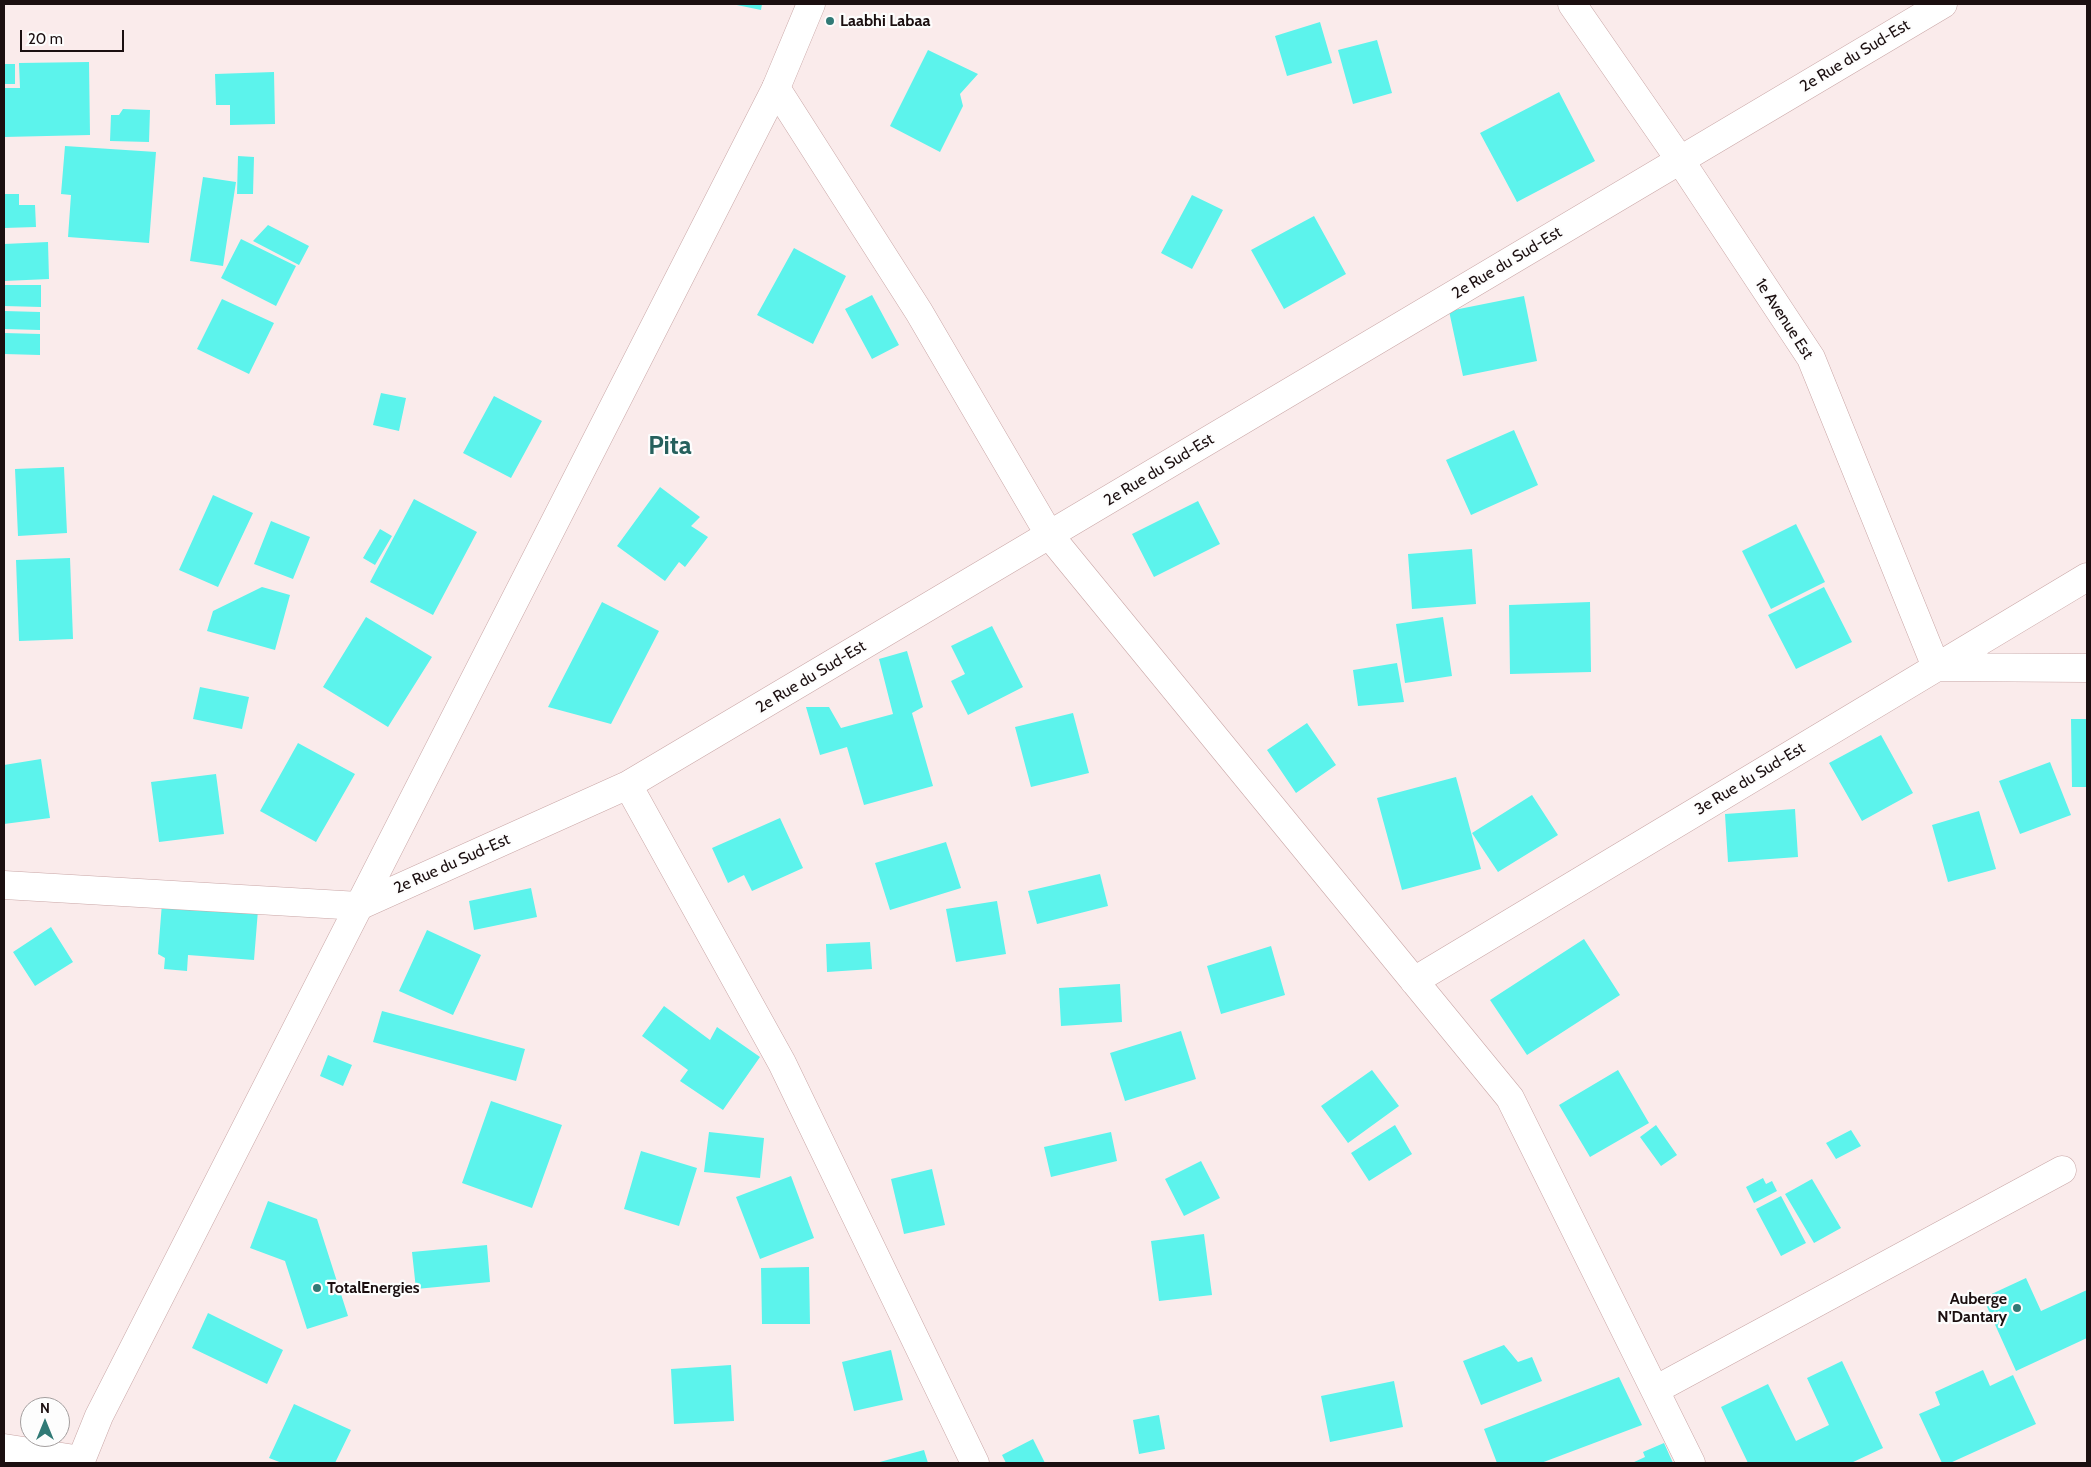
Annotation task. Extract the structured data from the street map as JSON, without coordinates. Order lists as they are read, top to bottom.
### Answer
{
  "streets": {
    "main road": ["2e Rue du Sud-Est", "1e Avenue Est", "3e Rue du Sud-Est"]
  },
  "crossings": [
    ["2e Rue du Sud-Est", "1e Avenue Est"],
    ["1e Avenue Est", "3e Rue du Sud-Est"]
  ],
  "districts": ["Pita"],
  "places": ["Laabhi Labaa", "TotalEnergies", "Auberge N'Dantary"],
  "scale_bar": "20 m",
  "north": "top"
}
